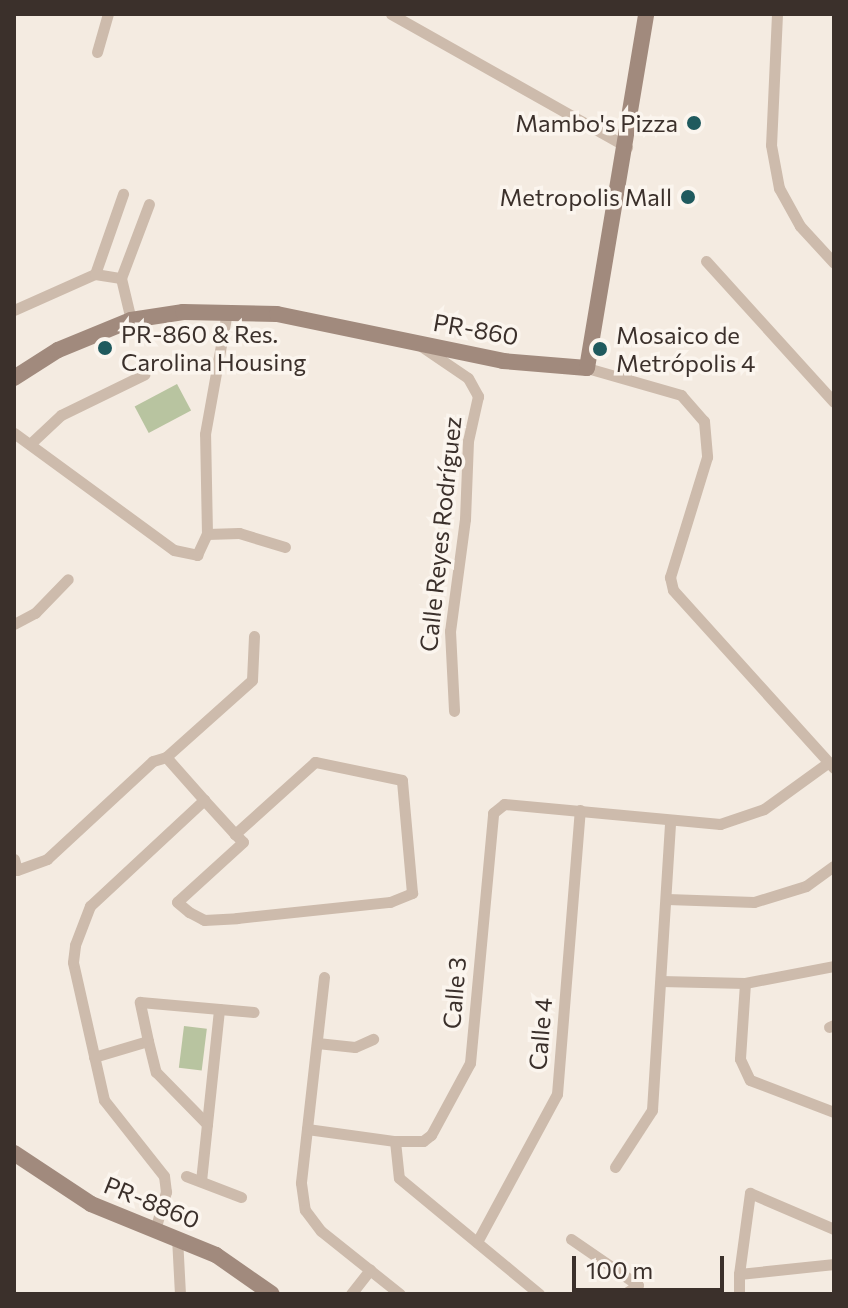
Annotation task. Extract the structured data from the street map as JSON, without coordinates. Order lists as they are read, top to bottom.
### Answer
{
  "streets": {
    "street": [
      "PR-860",
      "Calle Reyes Rodríguez",
      "Calle 3",
      "Calle 4",
      "PR-8860"
    ]
  },
  "crossings": [
    ["PR-860", "Calle Reyes Rodríguez"],
    ["Calle 3", "Calle 4"]
  ],
  "places": [
    "Mambo's Pizza",
    "Metropolis Mall",
    "PR-860 & Res. Carolina Housing",
    "Mosaico de Metrópolis 4"
  ],
  "scale_bar": "100 m"
}
